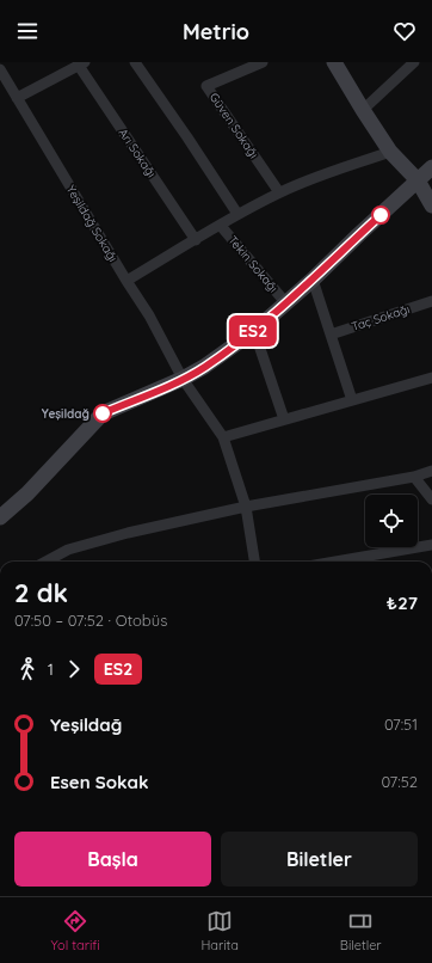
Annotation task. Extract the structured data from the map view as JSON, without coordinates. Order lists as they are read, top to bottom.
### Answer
{
  "streets": {
    "street": [
      "Güven Sokağı",
      "Arı Sokağı",
      "Yeşildağ Sokağı",
      "Tekin Sokağı",
      "Taç Sokağı"
    ]
  },
  "places": ["Yeşildağ"],
  "lines": ["bus line ES2"],
  "page": {
    "header": "Metrio",
    "on_map": "ES2",
    "heading": ["2 dk", "07:50 – 07:52 · Otobüs", "₺27"],
    "legs": ["1", "ES2"],
    "list": [
      {
        "name": "Yeşildağ",
        "value": "07:51"
      },
      {
        "name": "Esen Sokak",
        "value": "07:52"
      }
    ],
    "buttons": ["Başla", "Biletler"],
    "tabs": ["Yol tarifi", "Harita", "Biletler"]
  }
}
